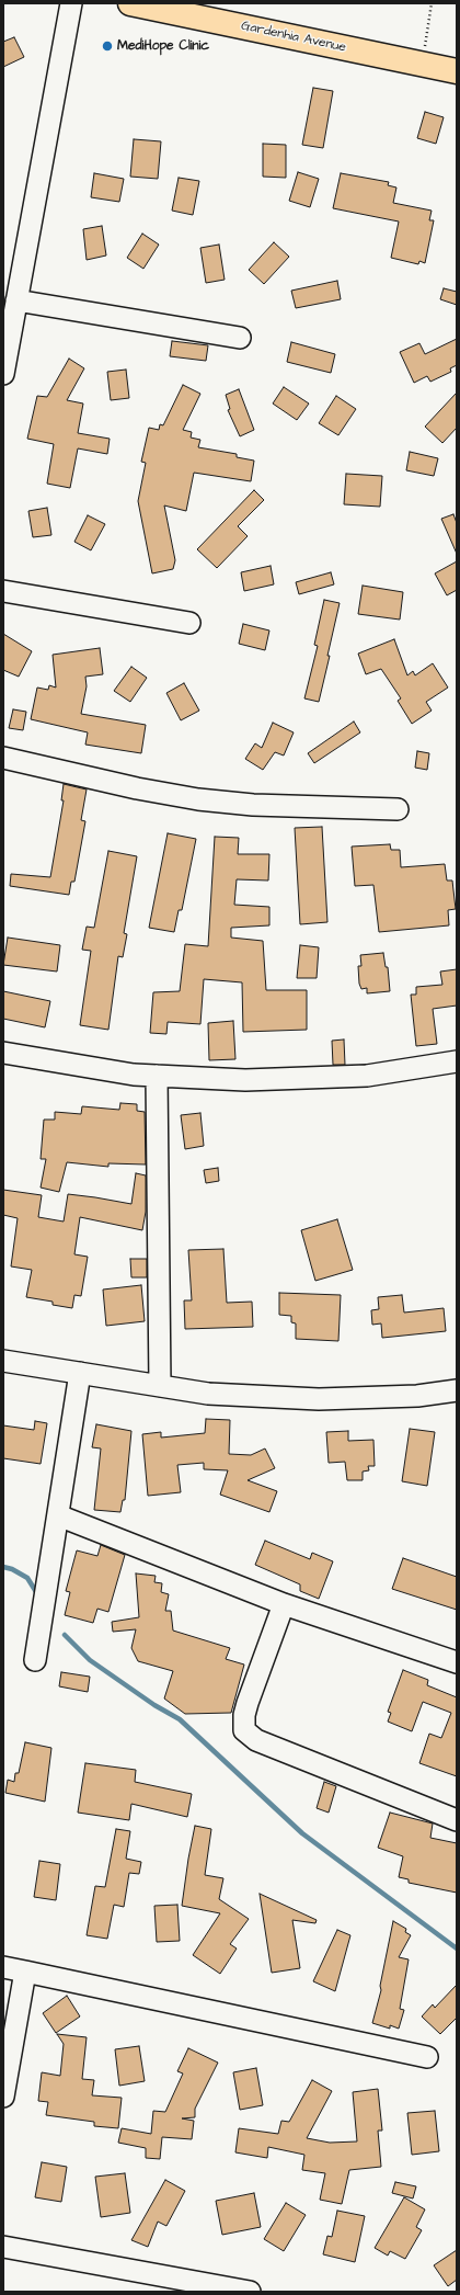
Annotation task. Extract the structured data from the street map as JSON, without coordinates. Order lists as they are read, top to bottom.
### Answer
{
  "streets": {
    "main road": ["Gardenhia Avenue"]
  },
  "places": ["MediHope Clinic"]
}
